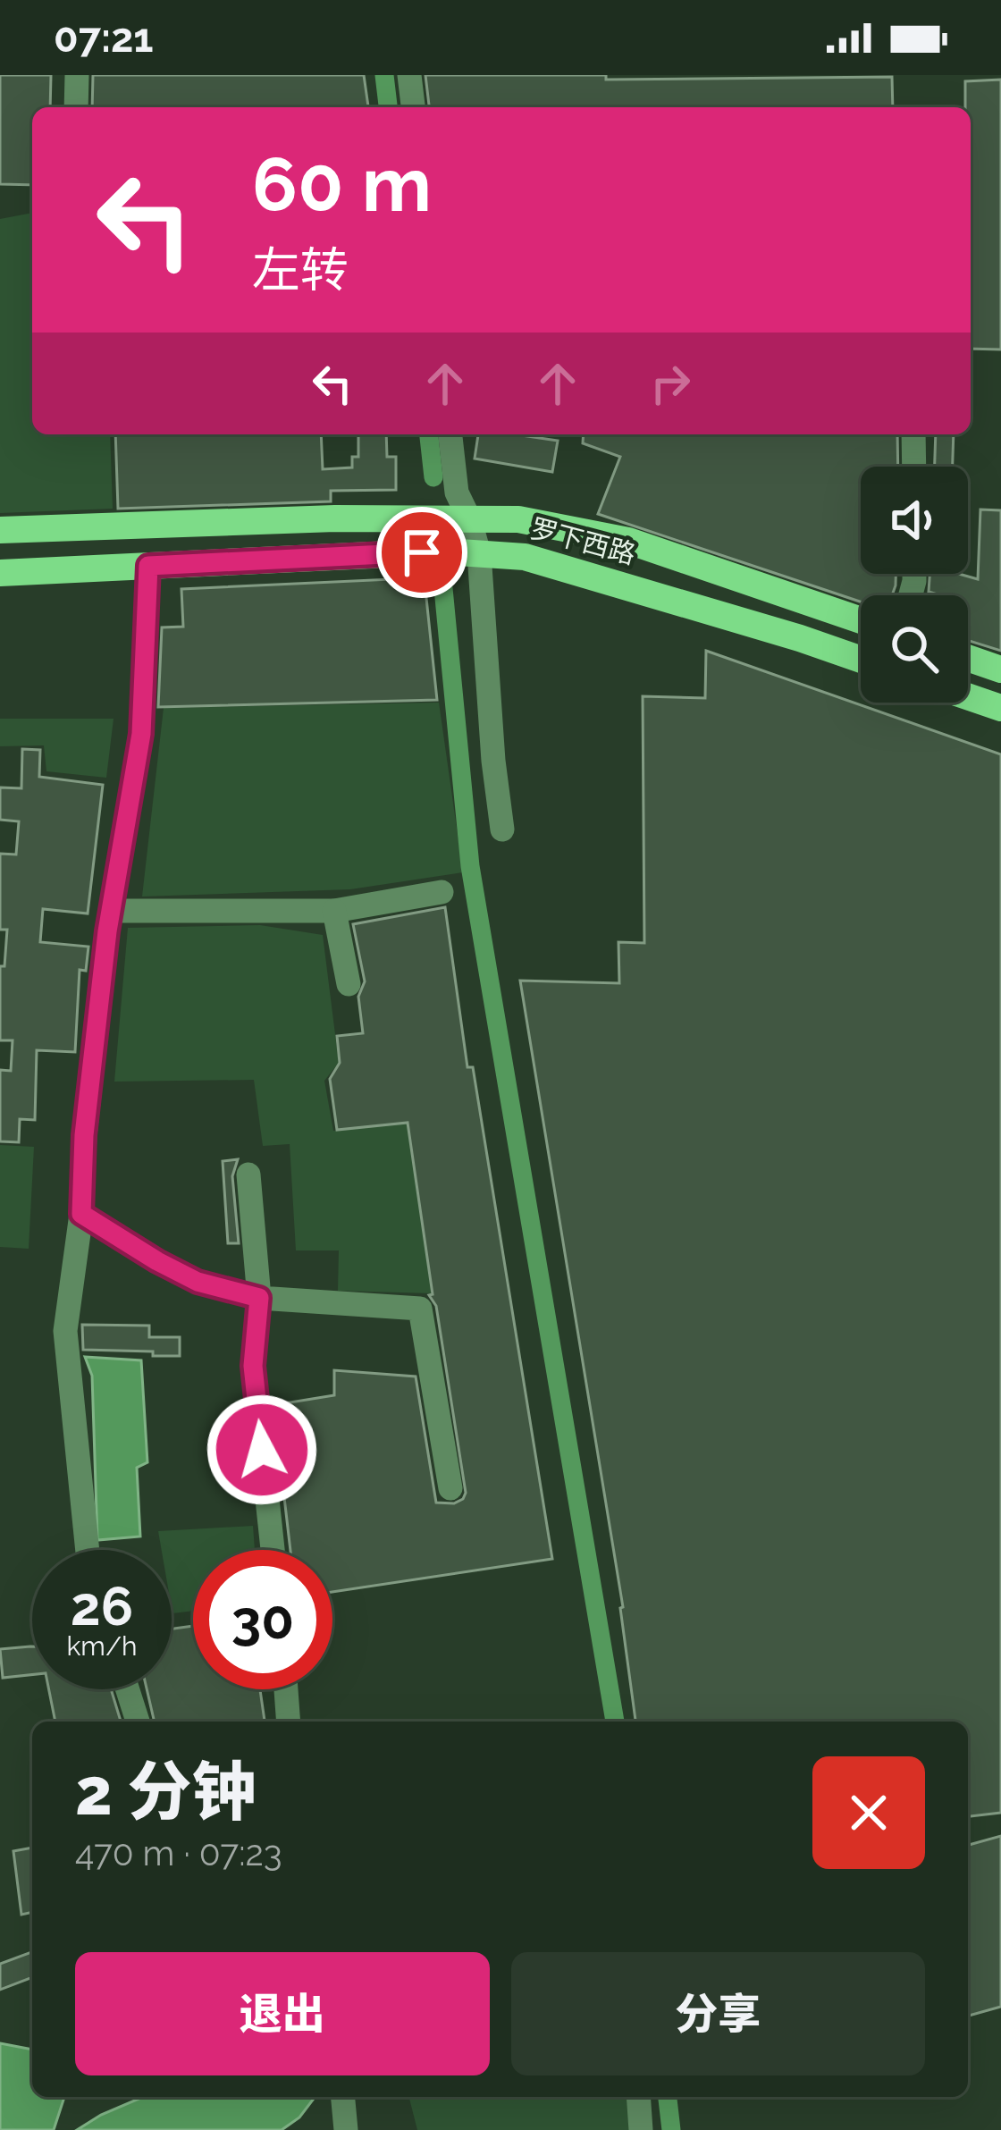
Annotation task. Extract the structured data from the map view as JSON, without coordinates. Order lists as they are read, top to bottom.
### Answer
{
  "streets": {
    "main road": ["罗下西路"]
  },
  "page": {
    "status": "07:21",
    "turn": ["60 m", "左转"],
    "speed": "26 km/h",
    "limit": "30",
    "heading": ["2 分钟", "470 m · 07:23"],
    "buttons": ["退出", "分享"]
  }
}
